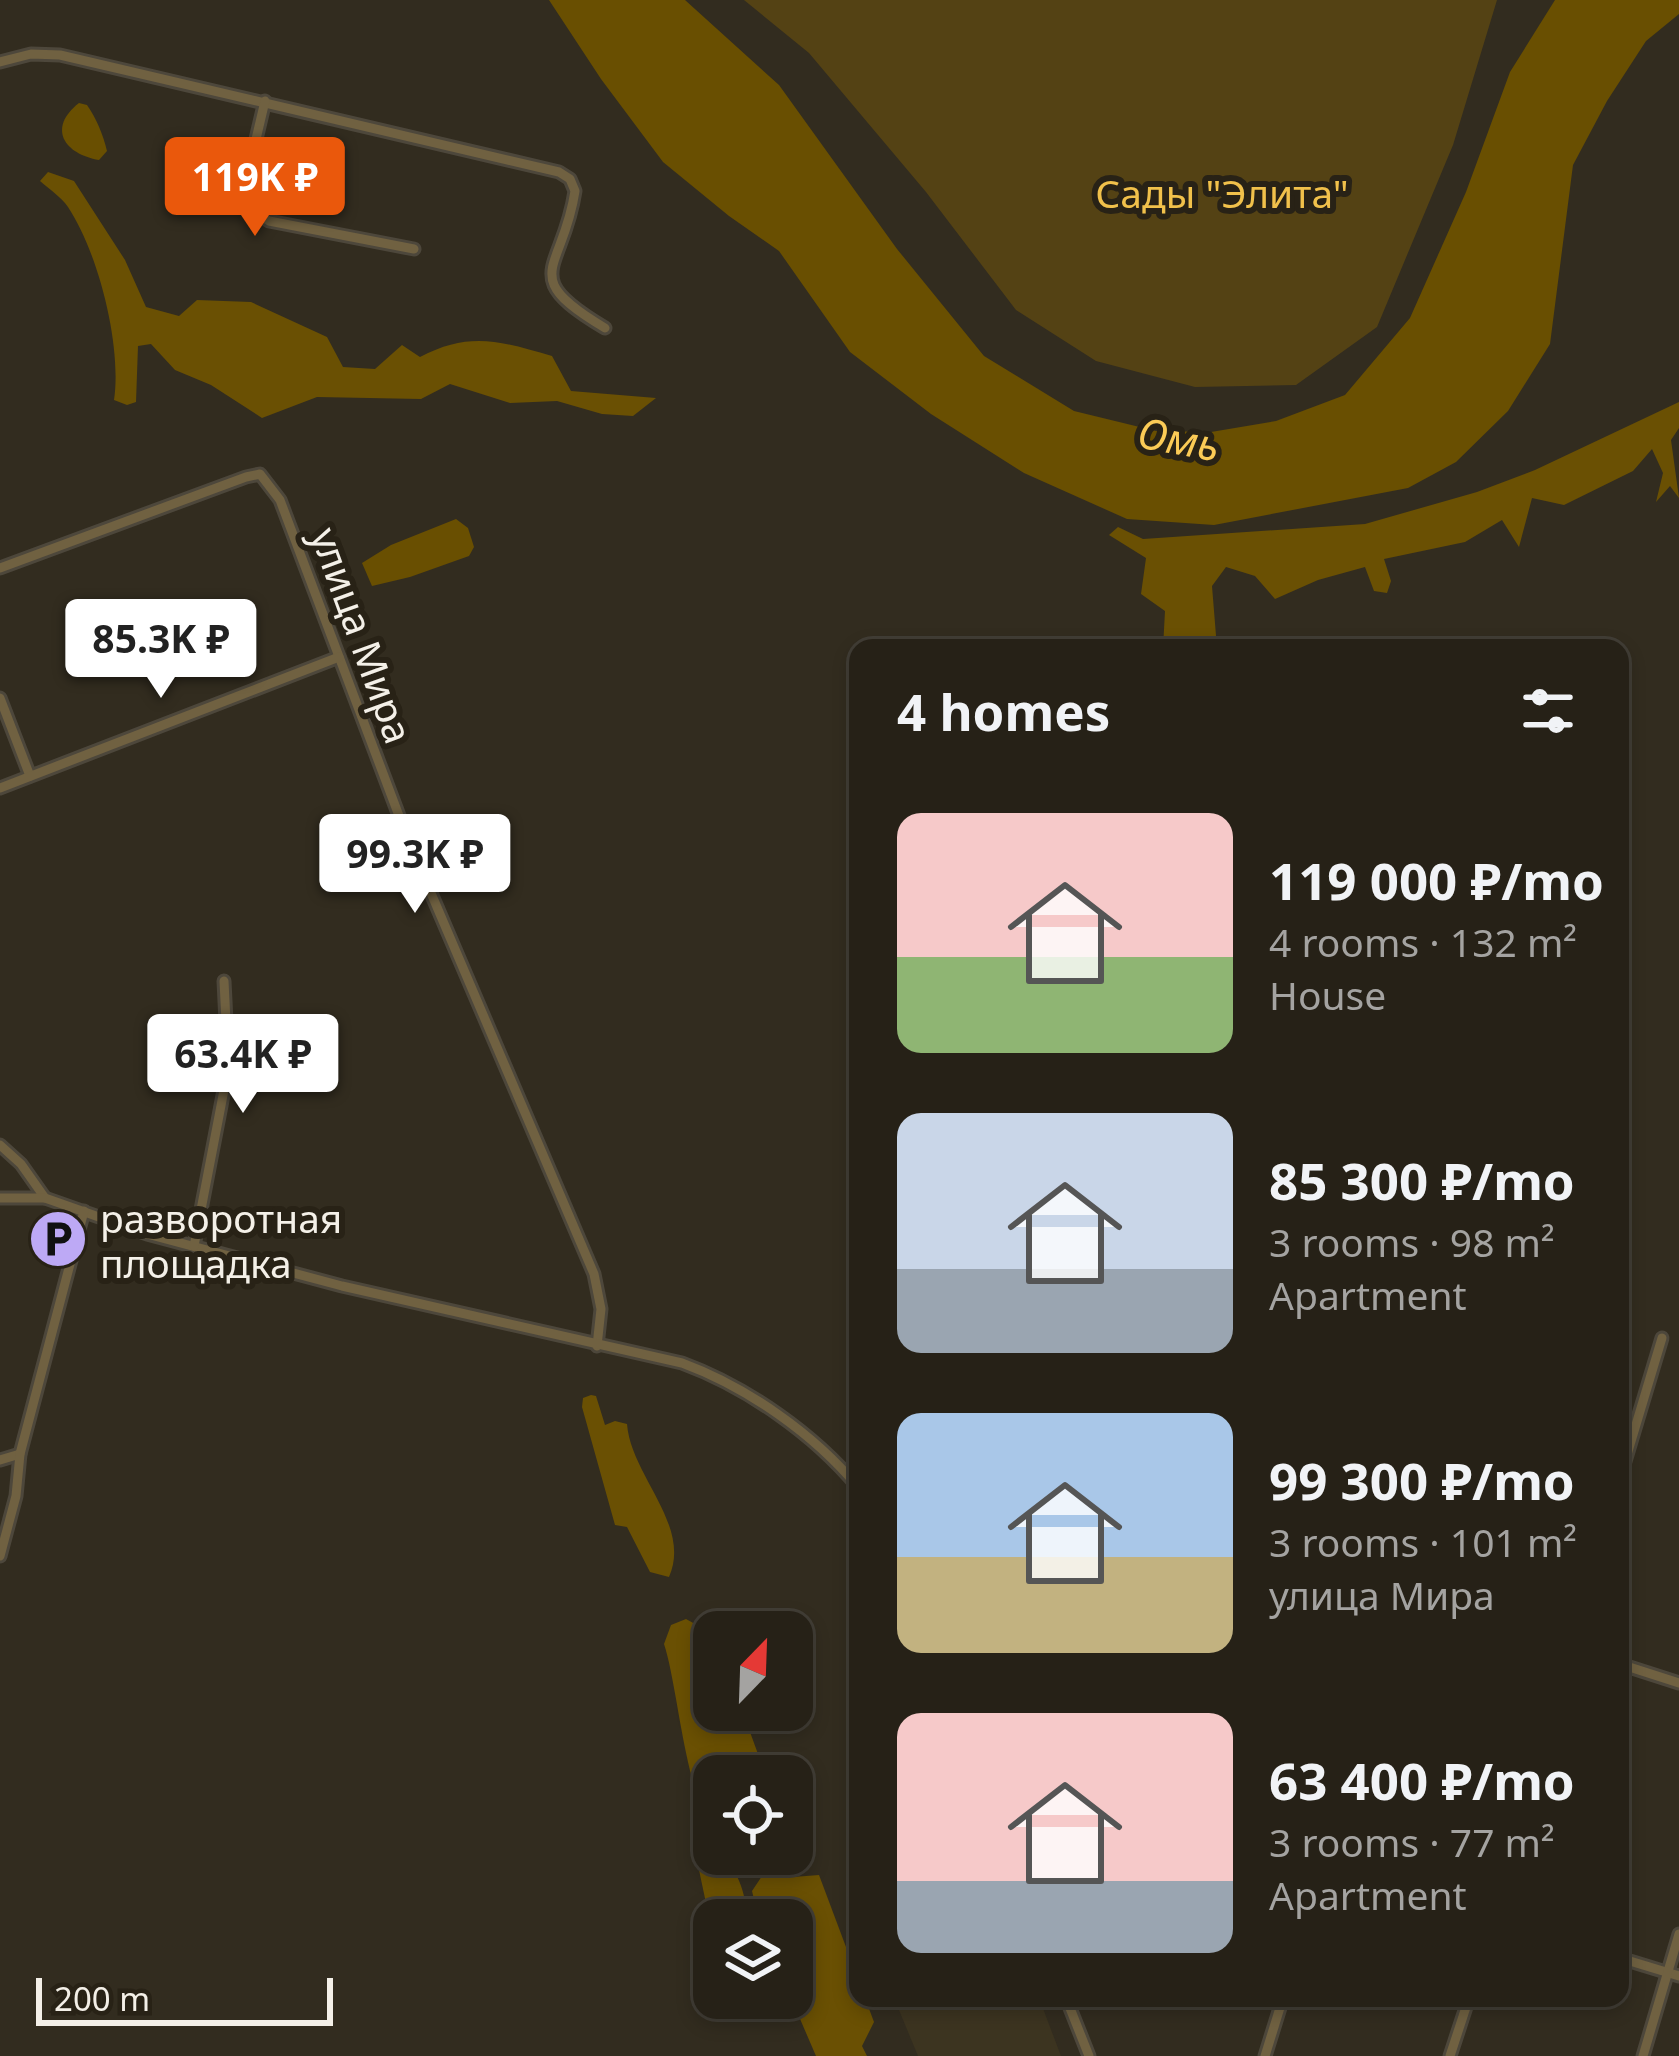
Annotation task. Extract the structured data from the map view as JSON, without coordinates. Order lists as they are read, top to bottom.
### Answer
{
  "streets": {
    "street": ["улица Мира"]
  },
  "water": ["Омь"],
  "parks": ["Сады \"Элита\""],
  "places": {
    "parking": ["разворотная площадка"]
  },
  "scale_bar": "200 m",
  "north": "top right",
  "page": {
    "price": [
      "119K ₽",
      "85.3K ₽",
      "99.3K ₽",
      "63.4K ₽"
    ],
    "heading": "4 homes",
    "list": [
      {
        "name": "119 000 ₽/mo",
        "note": "4 rooms · 132 m² · House"
      },
      {
        "name": "85 300 ₽/mo",
        "note": "3 rooms · 98 m² · Apartment"
      },
      {
        "name": "99 300 ₽/mo",
        "note": "3 rooms · 101 m² · улица Мира"
      },
      {
        "name": "63 400 ₽/mo",
        "note": "3 rooms · 77 m² · Apartment"
      }
    ],
    "scale": "200 m"
  }
}
